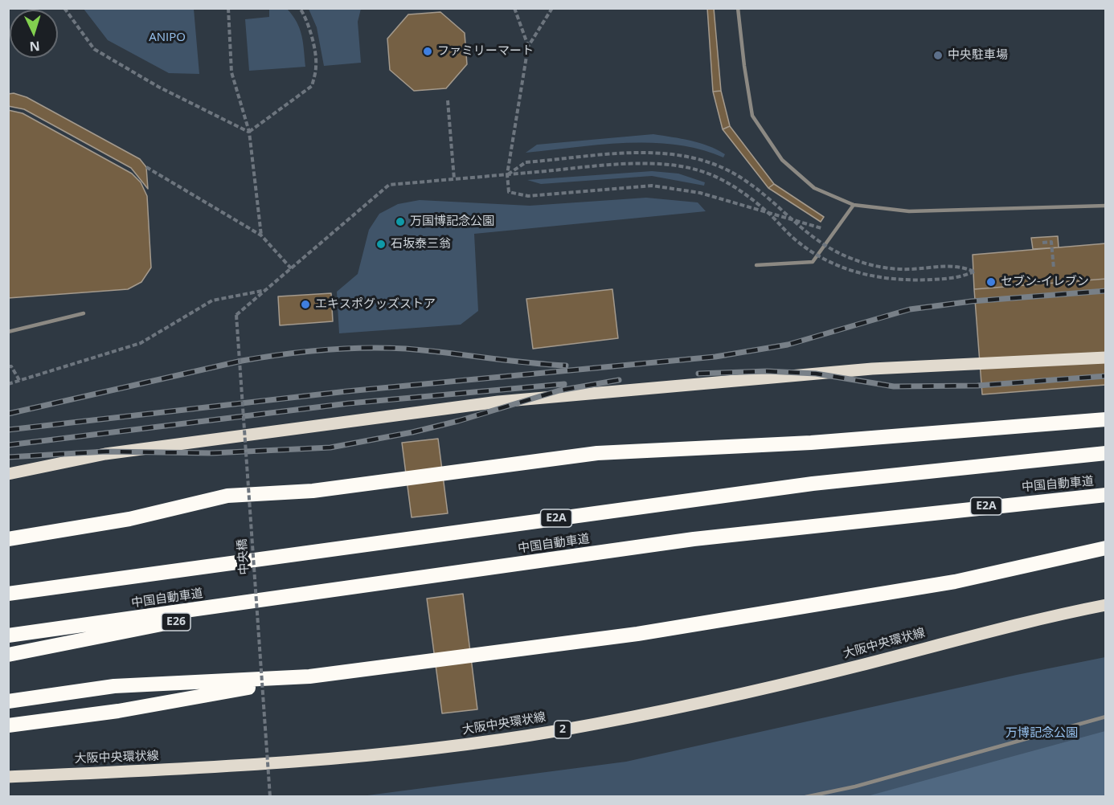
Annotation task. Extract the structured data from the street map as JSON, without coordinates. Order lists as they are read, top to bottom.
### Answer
{
  "streets": {
    "highway": ["中国自動車道", "E2A", "E26"],
    "main road": ["大阪中央環状線", "2"],
    "path": ["中央橋"]
  },
  "crossings": [
    ["中国自動車道", "E26"]
  ],
  "parks": ["ANIPO", "万博記念公園"],
  "places": [
    "ファミリーマート",
    "中央駐車場",
    "万国博記念公園",
    "石坂泰三翁",
    "セブン-イレブン",
    "エキスポグッズストア"
  ],
  "north": "bottom"
}
